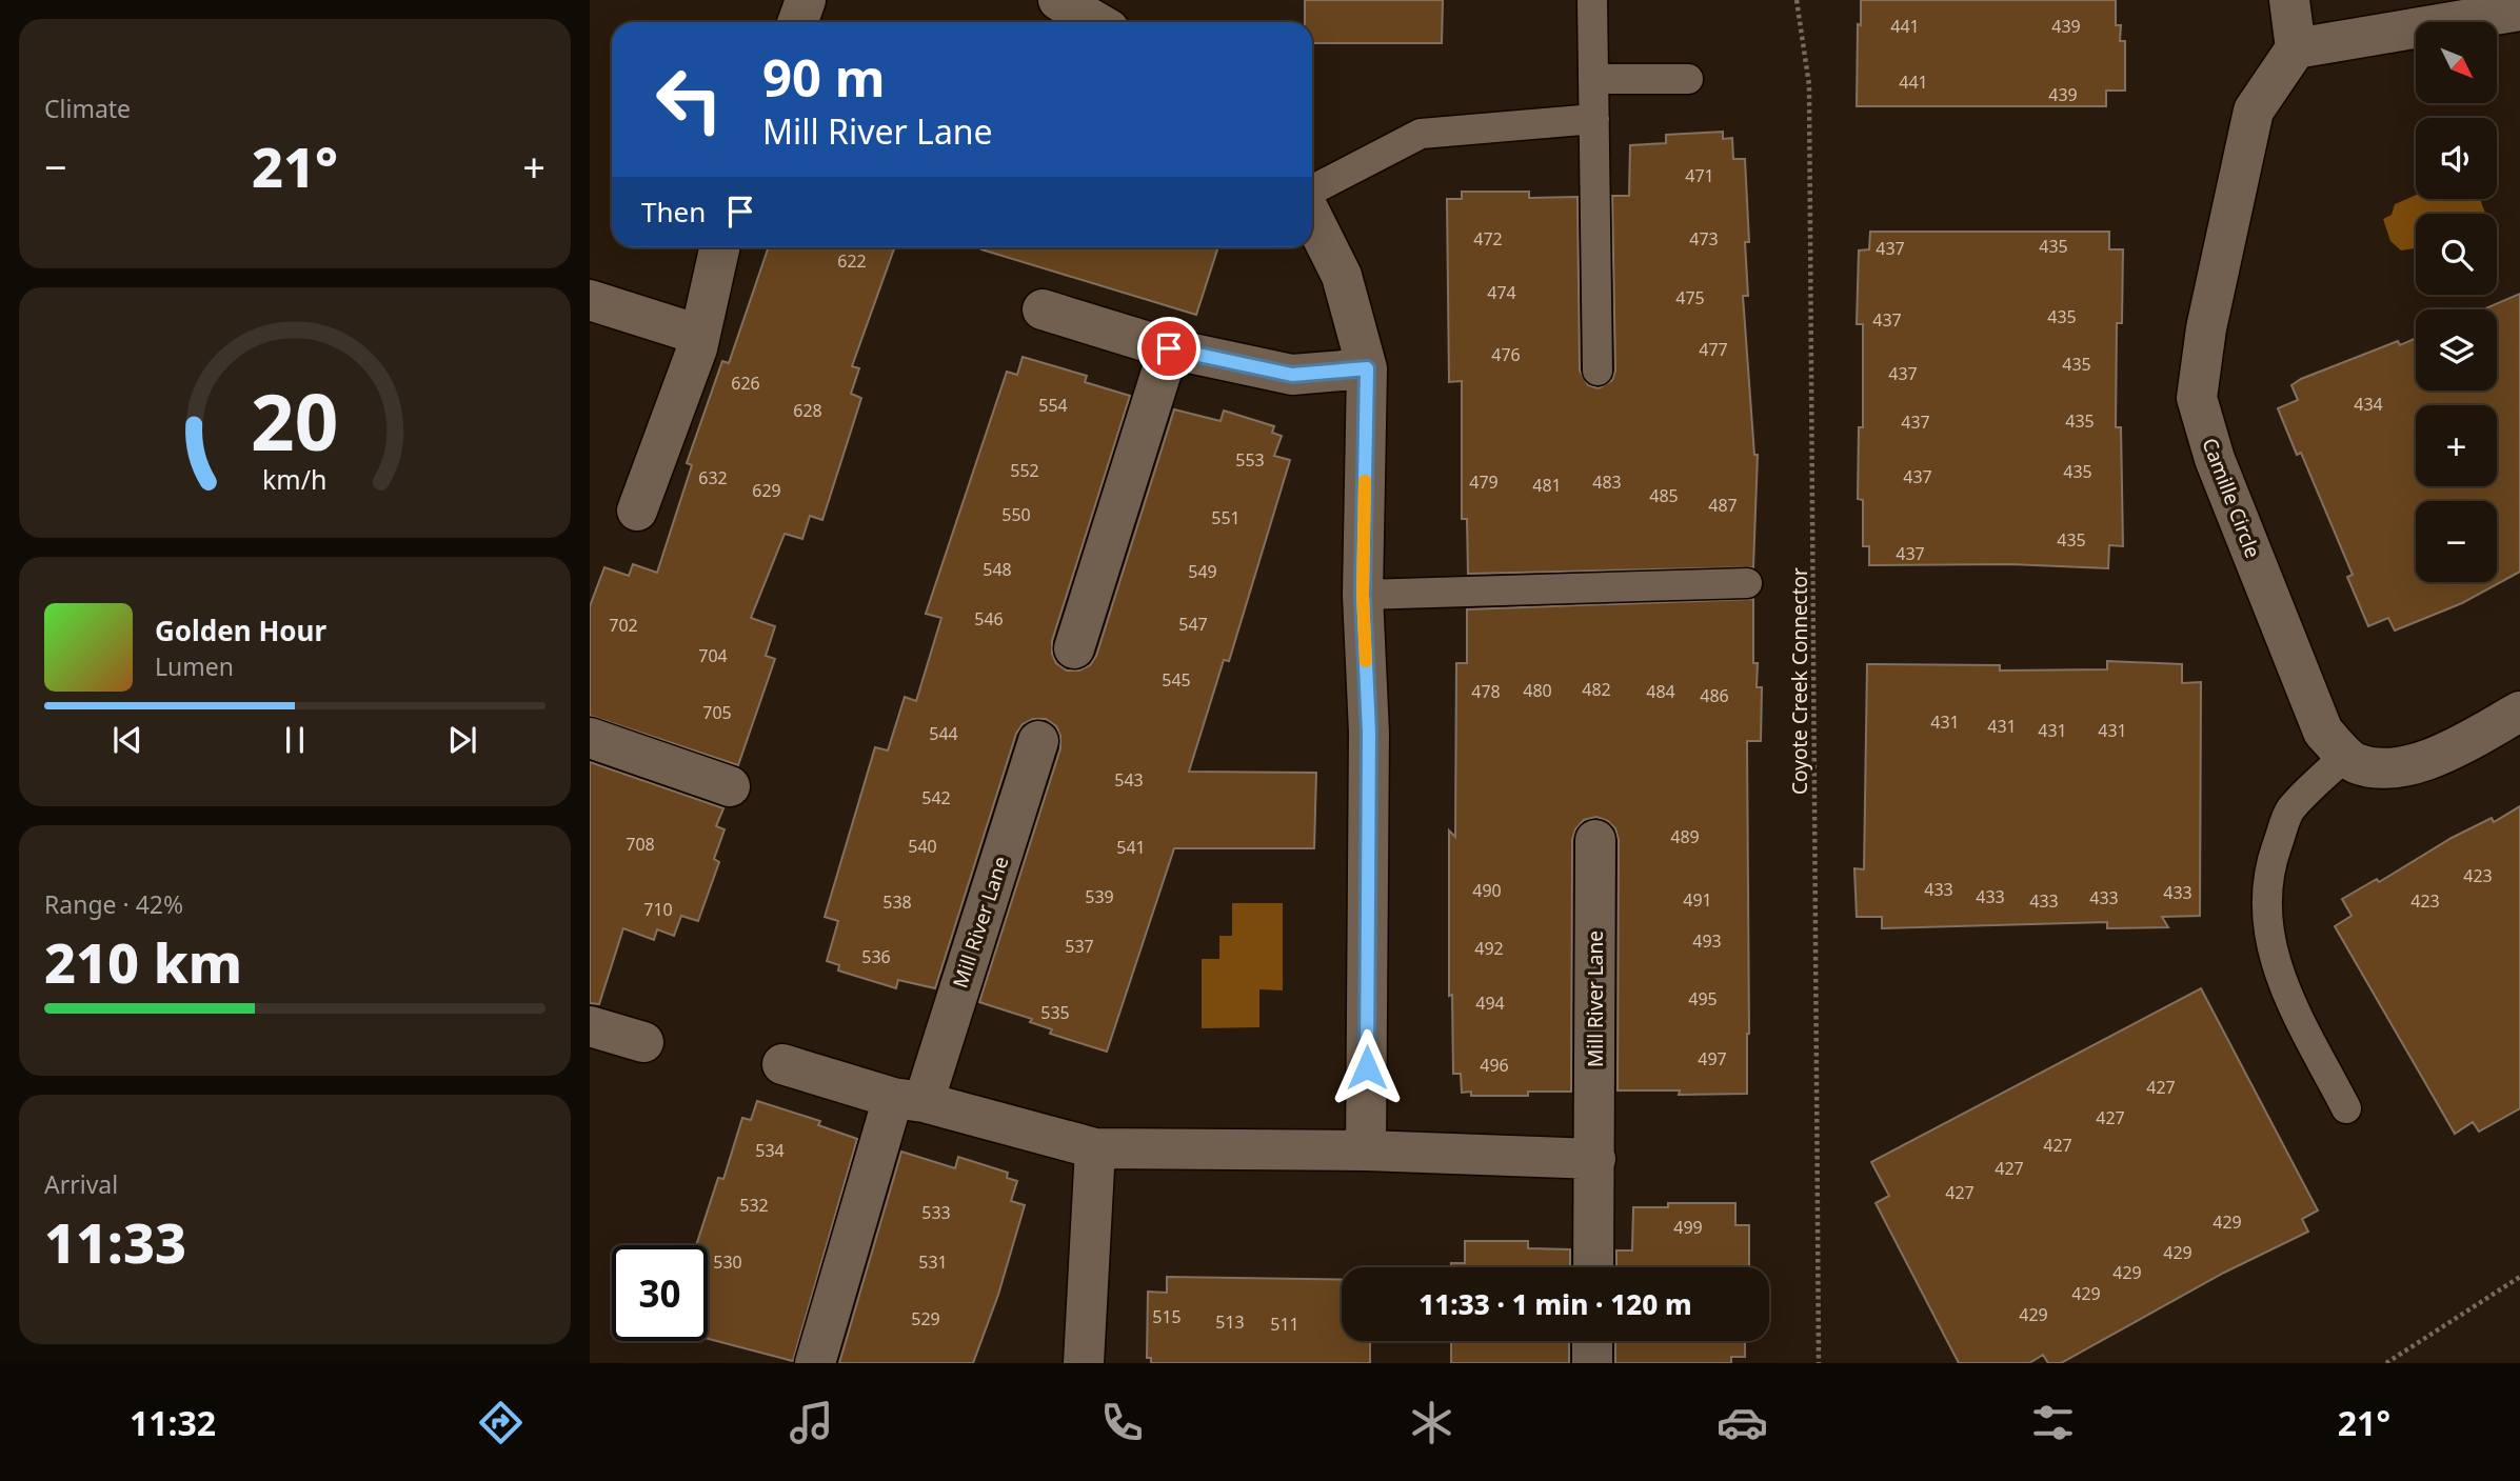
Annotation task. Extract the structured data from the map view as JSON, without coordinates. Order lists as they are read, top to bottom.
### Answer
{
  "streets": {
    "street": ["Camille Circle", "Mill River Lane"],
    "path": ["Coyote Creek Connector"]
  },
  "house_numbers": [
    "441",
    "439",
    "441",
    "439",
    "471",
    "472",
    "473",
    "435",
    "437",
    "622",
    "474",
    "475",
    "435",
    "437",
    "477",
    "476",
    "435",
    "437",
    "626",
    "434",
    "554",
    "628",
    "435",
    "437",
    "553",
    "552",
    "435",
    "437",
    "632",
    "479",
    "483",
    "481",
    "629",
    "485",
    "487",
    "550",
    "551",
    "435",
    "437",
    "548",
    "549",
    "546",
    "547",
    "702",
    "704",
    "545",
    "482",
    "480",
    "478",
    "484",
    "486",
    "705",
    "431",
    "431",
    "431",
    "431",
    "544",
    "543",
    "542",
    "489",
    "708",
    "540",
    "541",
    "423",
    "433",
    "490",
    "433",
    "539",
    "433",
    "433",
    "491",
    "433",
    "423",
    "538",
    "710",
    "493",
    "537",
    "492",
    "536",
    "495",
    "494",
    "535",
    "497",
    "496",
    "427",
    "427",
    "427",
    "534",
    "427",
    "427",
    "532",
    "533",
    "429",
    "499",
    "429",
    "530",
    "531",
    "429",
    "429",
    "429",
    "515",
    "529",
    "513",
    "511"
  ],
  "north": "bottom right",
  "page": {
    "tile": [
      "Climate",
      ["Range · 42%", "210 km"],
      ["Arrival", "11:33"]
    ],
    "map_buttons": ["+", "−"],
    "turn": ["90 m", "Mill River Lane"],
    "heat": ["−", "21°", "+"],
    "then": "Then",
    "song": ["Golden Hour", "Lumen"],
    "limit": "30",
    "trip": "11:33 · 1 min · 120 m",
    "tabs": ["11:32", "21°"],
    "gauge": ["20", "km/h"]
  }
}
